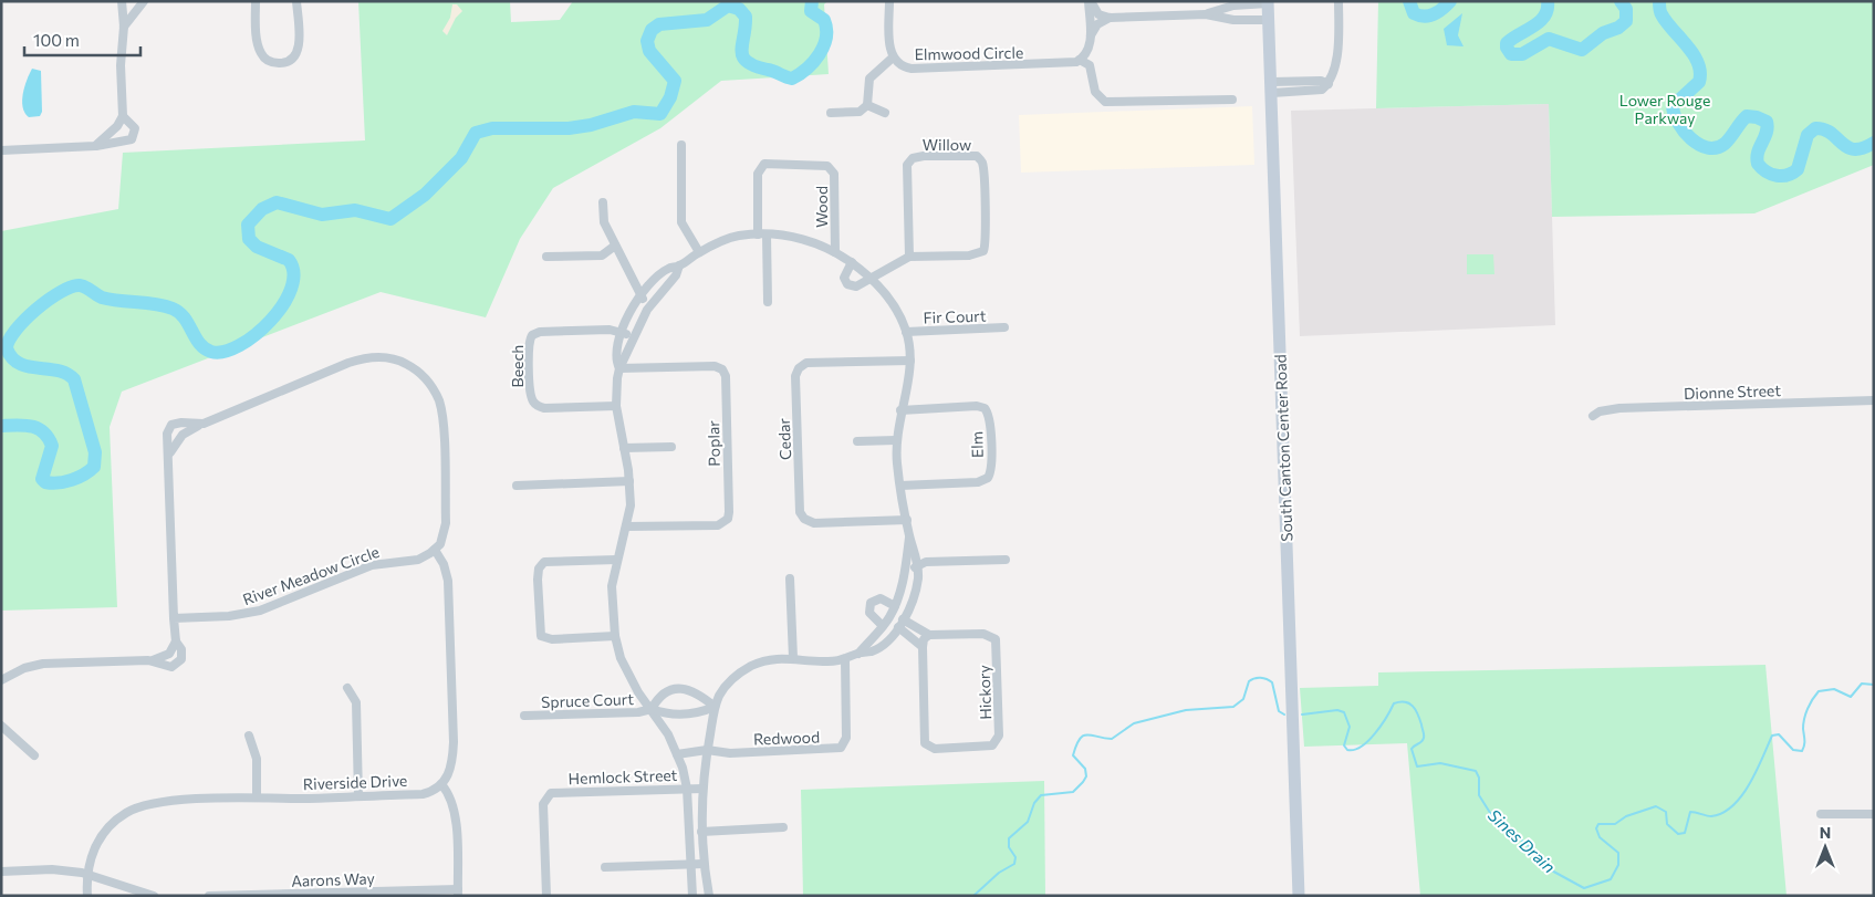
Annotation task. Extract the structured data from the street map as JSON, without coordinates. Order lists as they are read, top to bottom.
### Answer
{
  "streets": {
    "main road": ["South Canton Center Road"],
    "street": [
      "Elmwood Circle",
      "Willow",
      "Wood",
      "Fir Court",
      "Beech",
      "Dionne Street",
      "Cedar",
      "Poplar",
      "Elm",
      "River Meadow Circle",
      "Hickory",
      "Spruce Court",
      "Redwood",
      "Hemlock Street",
      "Riverside Drive",
      "Aarons Way"
    ]
  },
  "water": ["Sines Drain"],
  "parks": ["Lower Rouge Parkway"],
  "scale_bar": "100 m",
  "north": "top"
}
